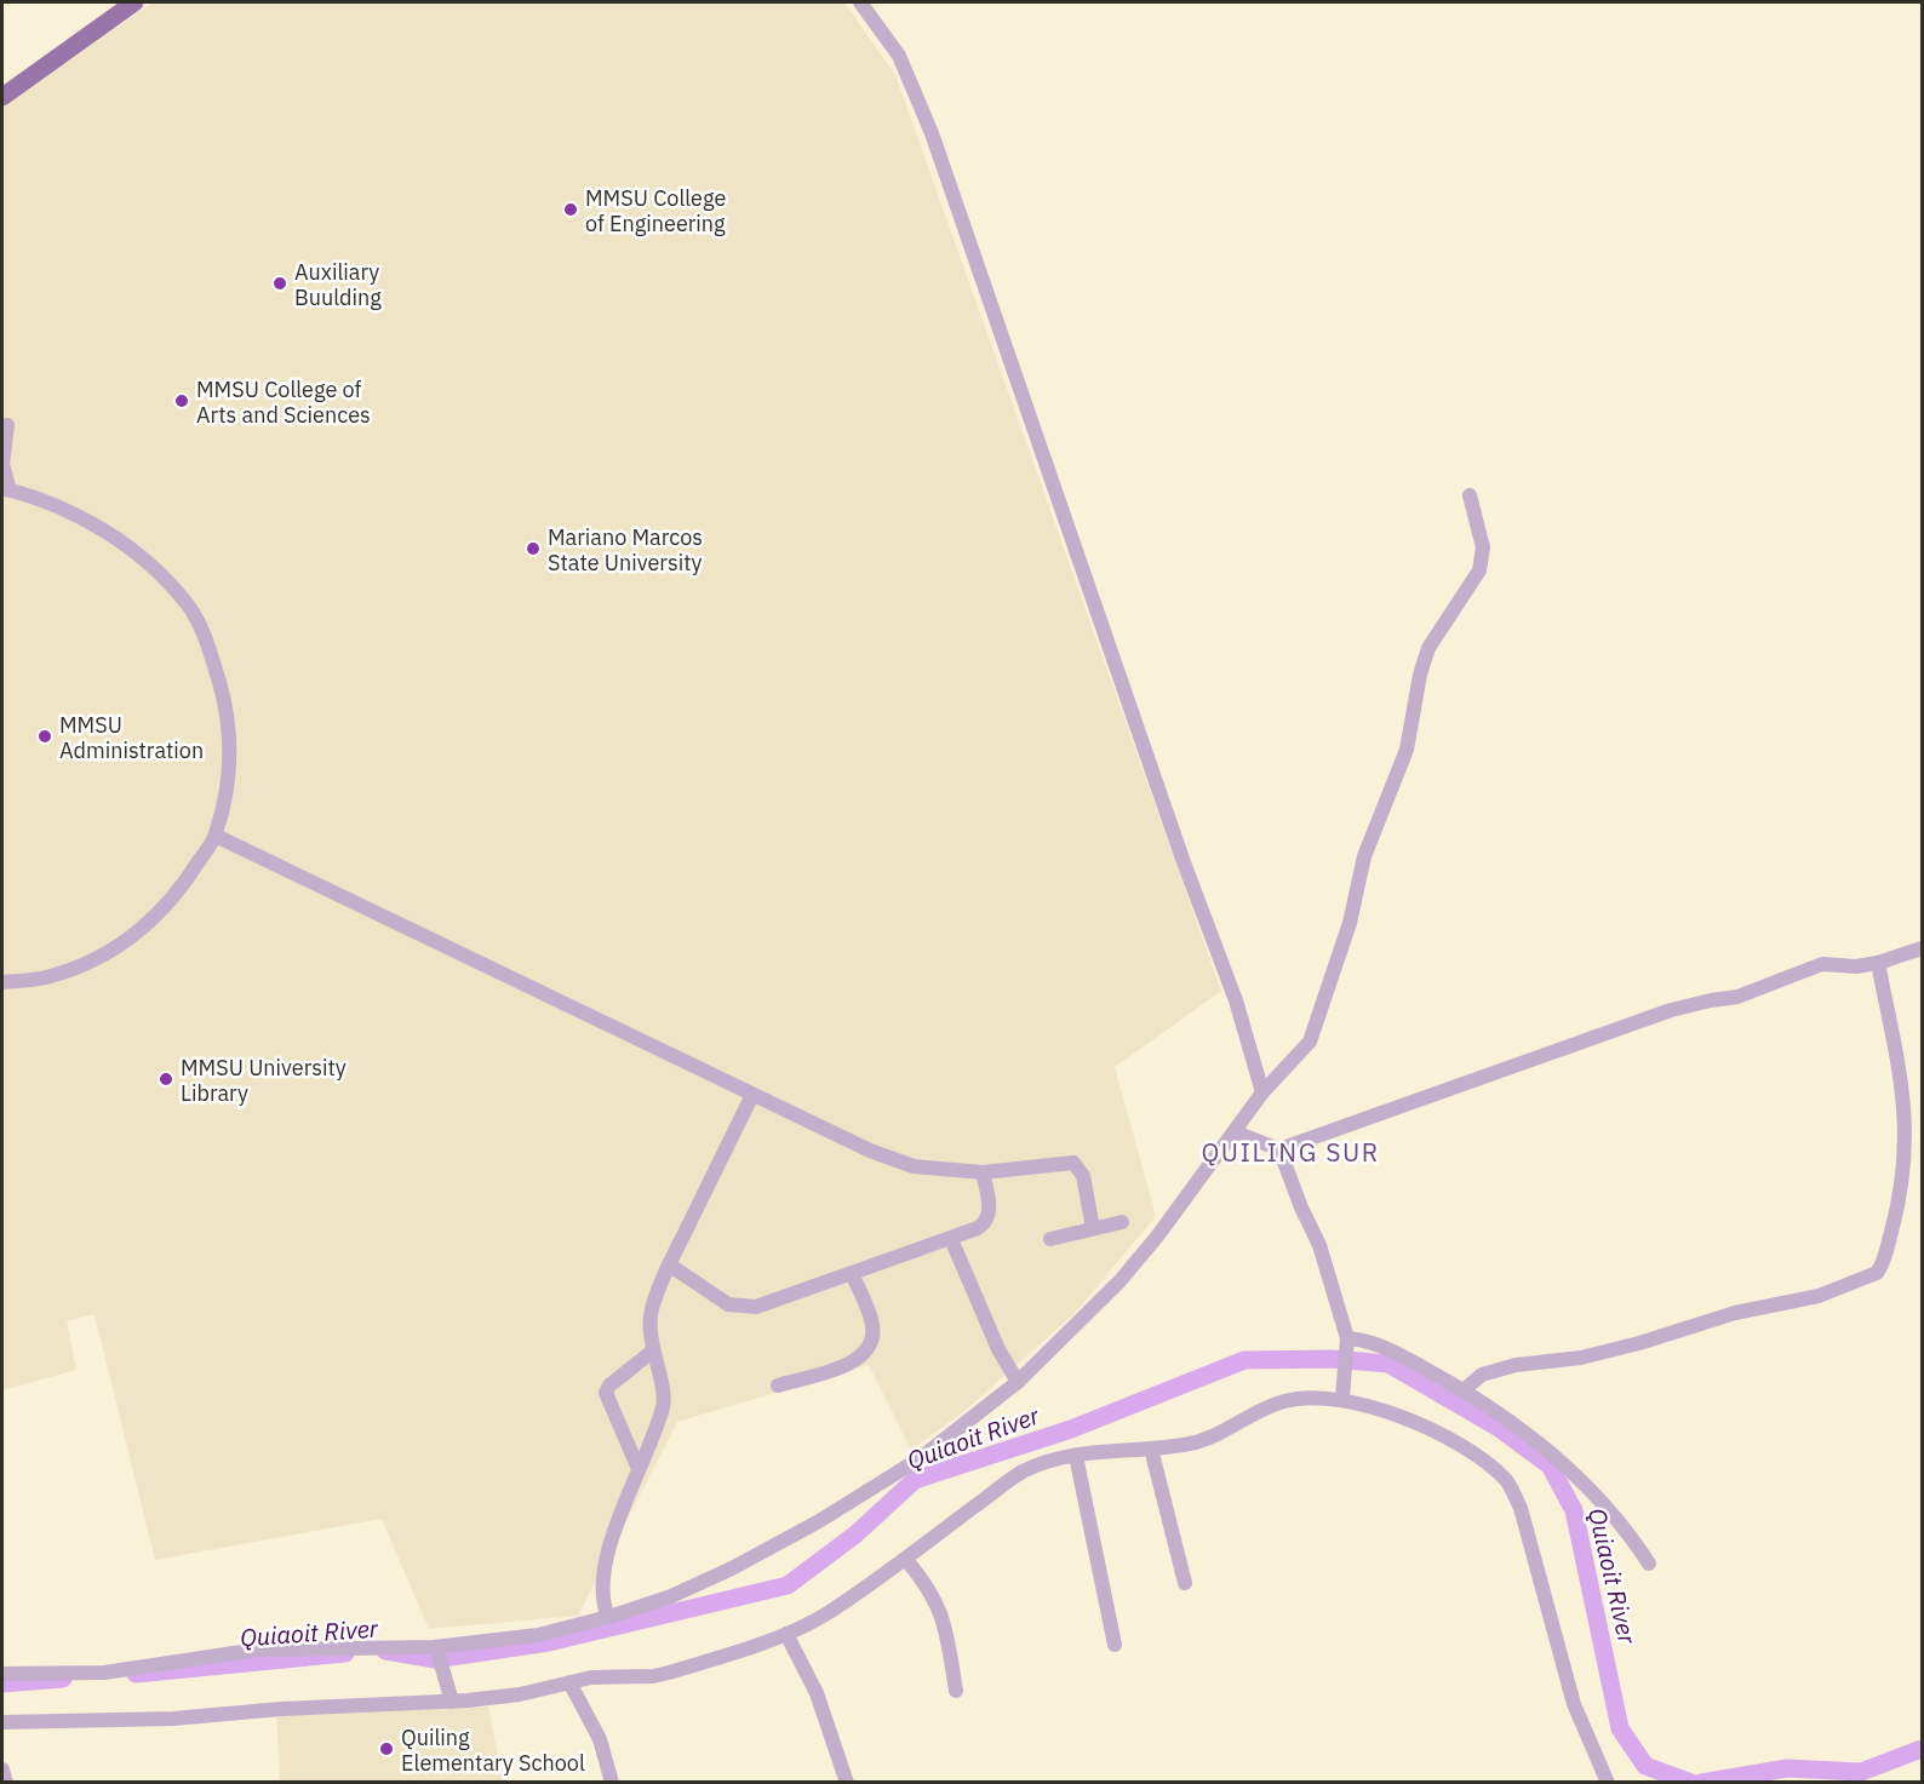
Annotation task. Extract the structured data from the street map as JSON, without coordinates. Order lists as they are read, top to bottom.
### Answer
{
  "districts": ["QUILING SUR"],
  "water": ["Quiaoit River"],
  "places": [
    "MMSU College of Engineering",
    "Auxiliary Buulding",
    "MMSU College of Arts and Sciences",
    "Mariano Marcos State University",
    "MMSU Administration",
    "MMSU University Library",
    "Quiling Elementary School"
  ]
}
